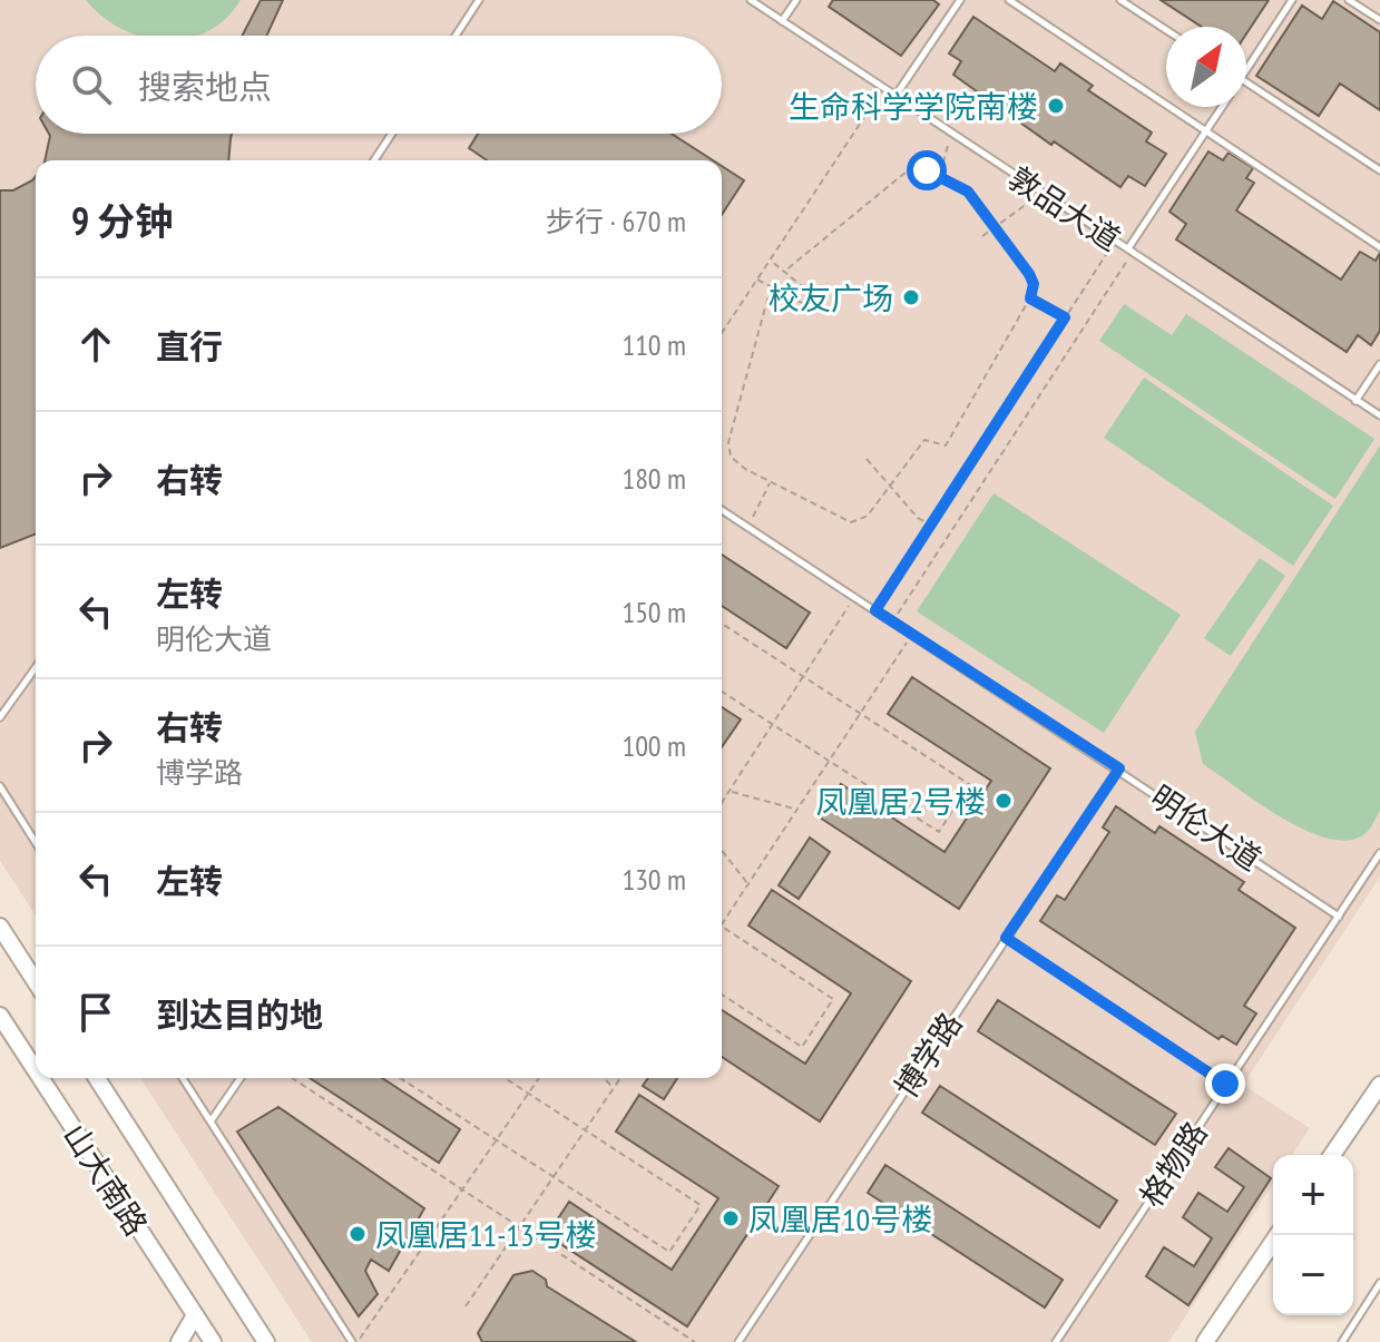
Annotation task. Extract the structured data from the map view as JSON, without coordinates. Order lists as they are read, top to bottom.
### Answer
{
  "streets": {
    "main road": ["山大南路"],
    "lane": [
      "敦品大道",
      "明伦大道",
      "博学路",
      "格物路"
    ]
  },
  "crossings": [
    ["明伦大道", "博学路"],
    ["明伦大道", "格物路"]
  ],
  "places": [
    "生命科学学院南楼",
    "校友广场",
    "凤凰居2号楼",
    "凤凰居10号楼",
    "凤凰居11-13号楼"
  ],
  "north": "top right",
  "page": {
    "search": "搜索地点",
    "heading": ["9 分钟", "步行 · 670 m"],
    "list": [
      ["直行", "110 m"],
      ["右转", "180 m"],
      ["左转", "明伦大道", "150 m"],
      ["右转", "博学路", "100 m"],
      ["左转", "130 m"],
      "到达目的地"
    ],
    "map_buttons": ["+", "−"]
  }
}
